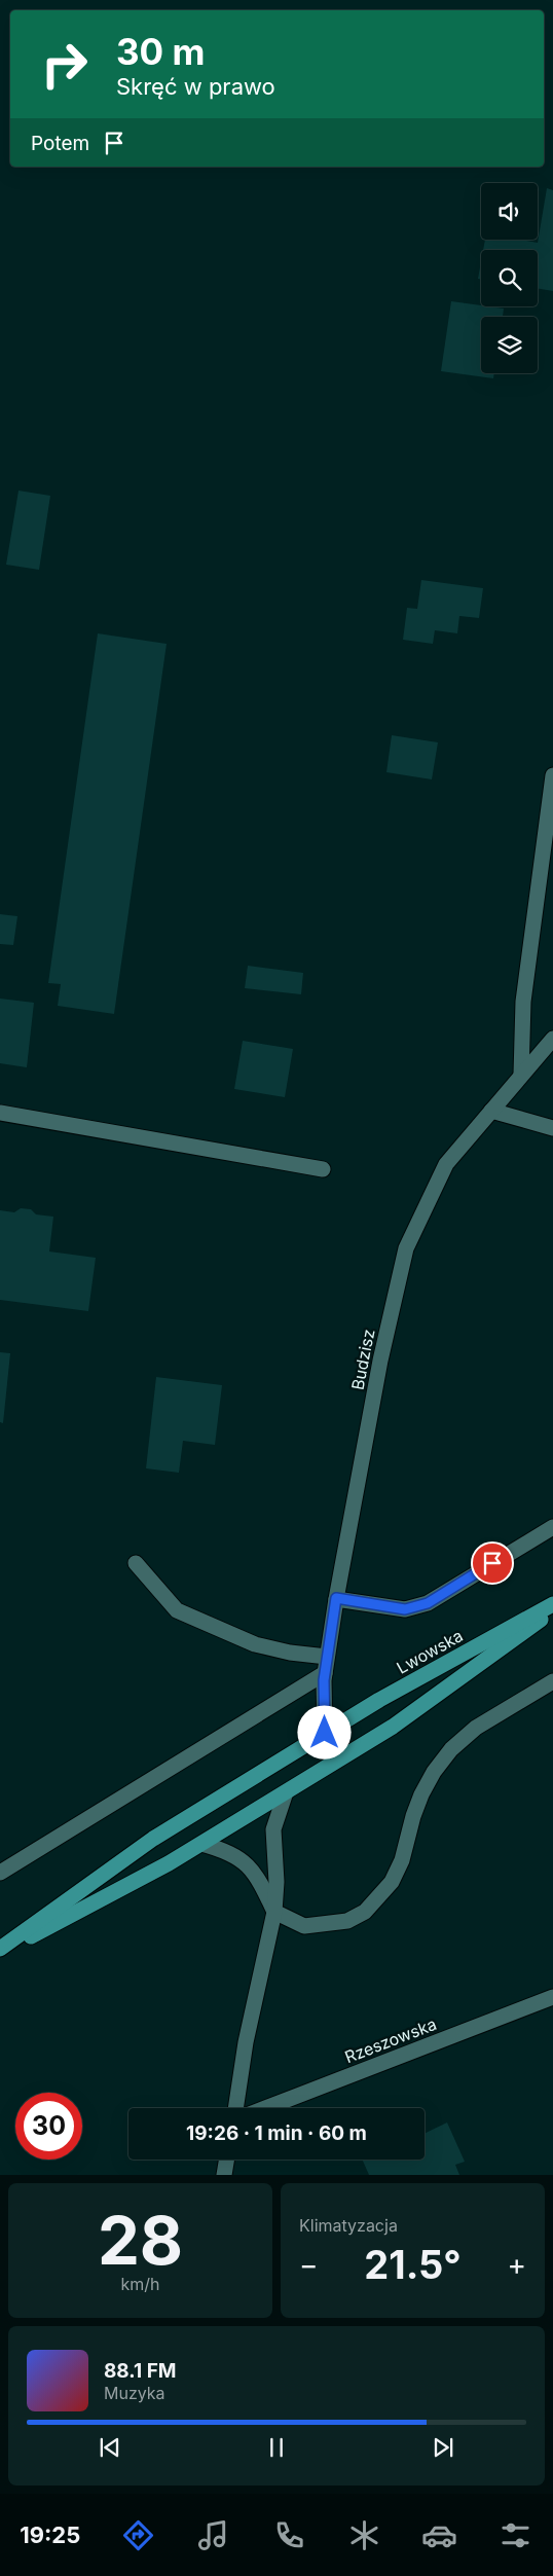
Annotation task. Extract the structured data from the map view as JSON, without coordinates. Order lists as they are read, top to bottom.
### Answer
{
  "streets": {
    "main road": ["Lwowska"],
    "street": ["Budzisz", "Rzeszowska"]
  },
  "crossings": [
    ["Budzisz", "Lwowska"]
  ],
  "page": {
    "turn": ["30 m", "Skręć w prawo"],
    "then": "Potem",
    "limit": "30",
    "trip": "19:26 · 1 min · 60 m",
    "tile": [
      ["28", "km/h"],
      "Klimatyzacja"
    ],
    "heat": ["−", "21.5°", "+"],
    "song": ["88.1 FM", "Muzyka"],
    "tabs": "19:25"
  }
}
